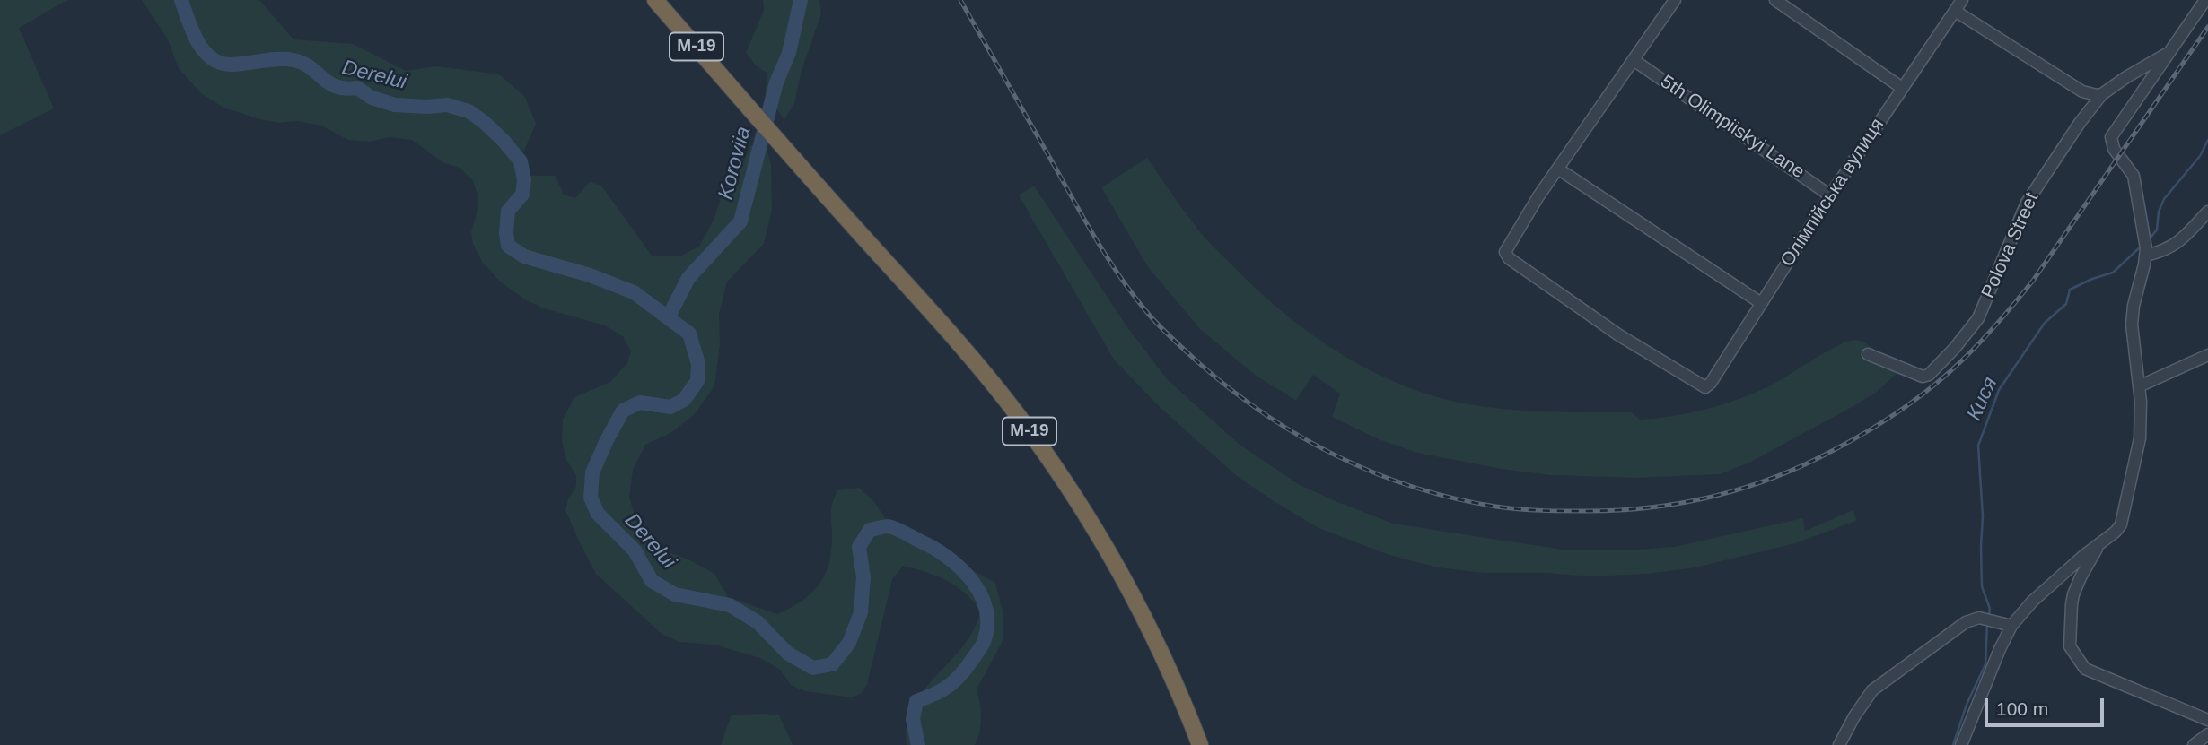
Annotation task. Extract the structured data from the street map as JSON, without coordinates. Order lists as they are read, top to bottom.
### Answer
{
  "streets": {
    "highway": ["М-19"],
    "street": ["5th Olimpiiskyi Lane", "Олімпійська вулиця", "Polova Street"]
  },
  "crossings": [
    ["5th Olimpiiskyi Lane", "Олімпійська вулиця"]
  ],
  "water": ["Derelui", "Koroviia", "Кися"],
  "scale_bar": "100 m"
}
